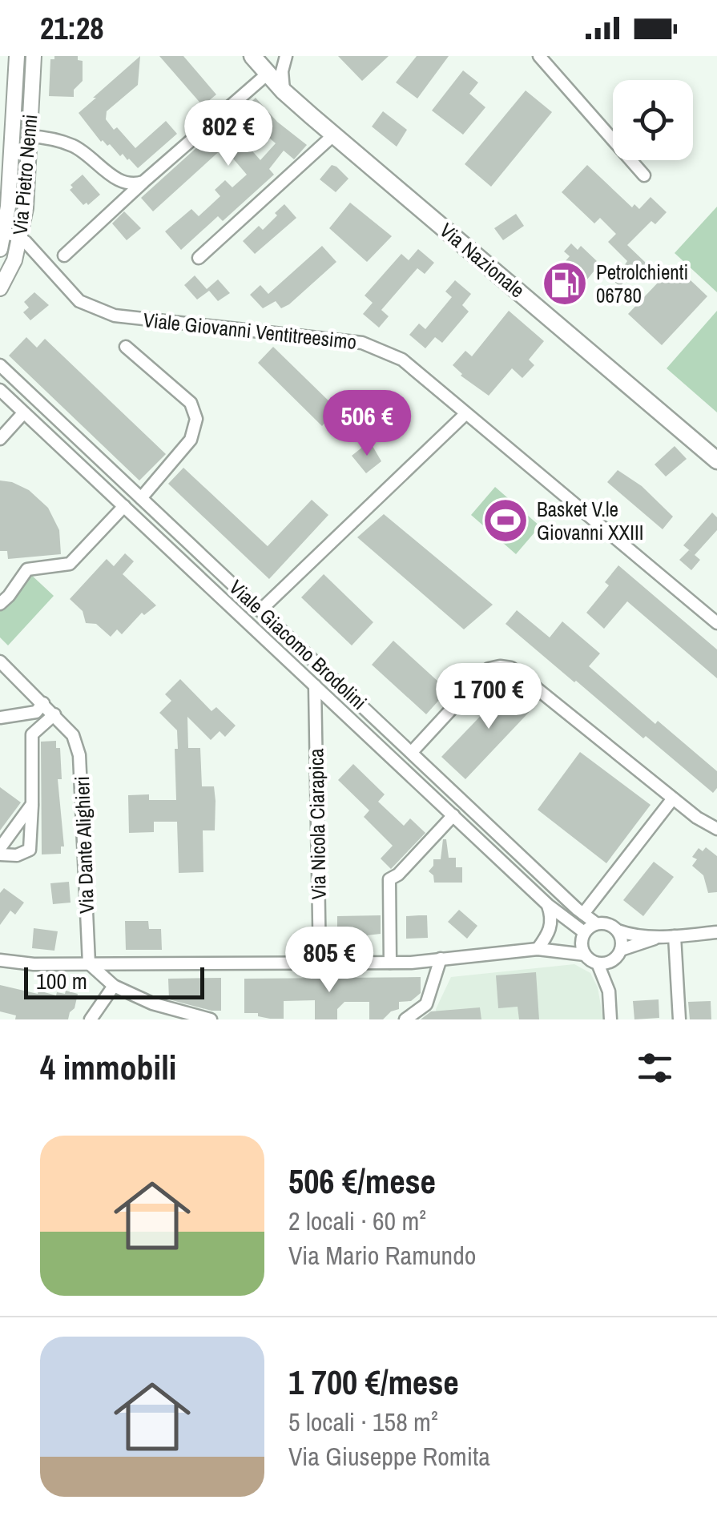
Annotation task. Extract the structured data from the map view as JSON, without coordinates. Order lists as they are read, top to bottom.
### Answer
{
  "streets": {
    "main road": ["Via Nazionale"],
    "street": [
      "Via Pietro Nenni",
      "Viale Giovanni Ventitreesimo",
      "Viale Giacomo Brodolini",
      "Via Nicola Ciarapica",
      "Via Dante Alighieri"
    ]
  },
  "crossings": [
    ["Via Pietro Nenni", "Viale Giovanni Ventitreesimo"],
    ["Viale Giacomo Brodolini", "Via Nicola Ciarapica"]
  ],
  "places": {
    "fuel station": ["Petrolchienti 06780"],
    "sports": ["Basket V.le Giovanni XXIII"]
  },
  "scale_bar": "100 m",
  "page": {
    "status": "21:28",
    "price": [
      "802 €",
      "506 €",
      "1 700 €",
      "805 €"
    ],
    "scale": "100 m",
    "heading": "4 immobili",
    "list": [
      {
        "name": "506 €/mese",
        "note": "2 locali · 60 m² · Via Mario Ramundo"
      },
      {
        "name": "1 700 €/mese",
        "note": "5 locali · 158 m² · Via Giuseppe Romita"
      }
    ]
  }
}
